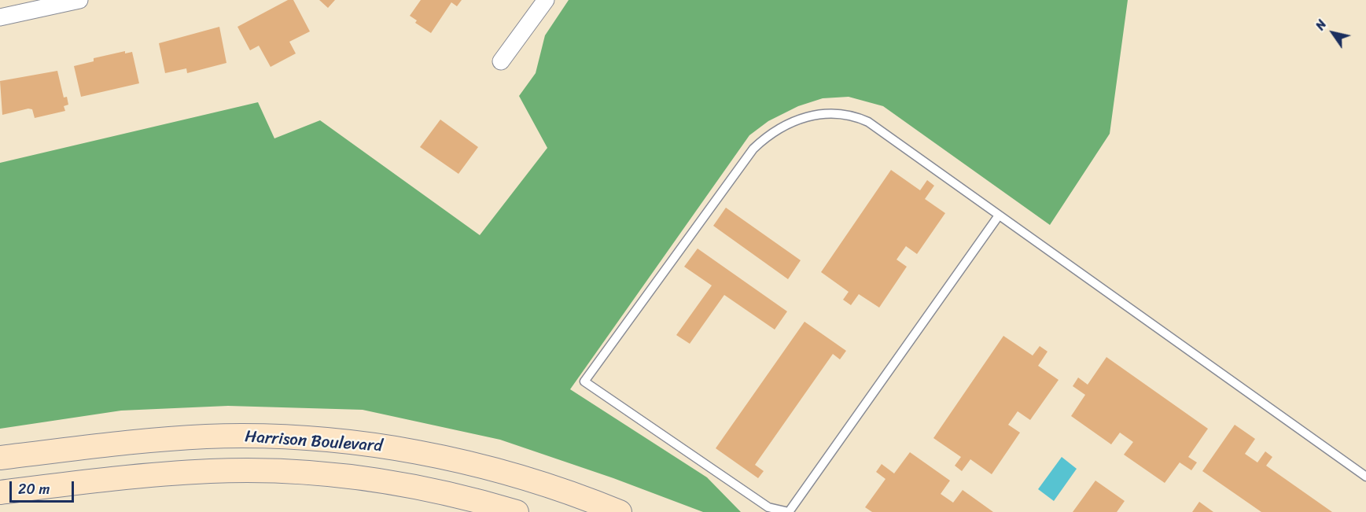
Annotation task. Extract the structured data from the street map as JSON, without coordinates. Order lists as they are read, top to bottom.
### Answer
{
  "streets": {
    "main road": ["Harrison Boulevard"]
  },
  "scale_bar": "20 m",
  "north": "top left"
}
